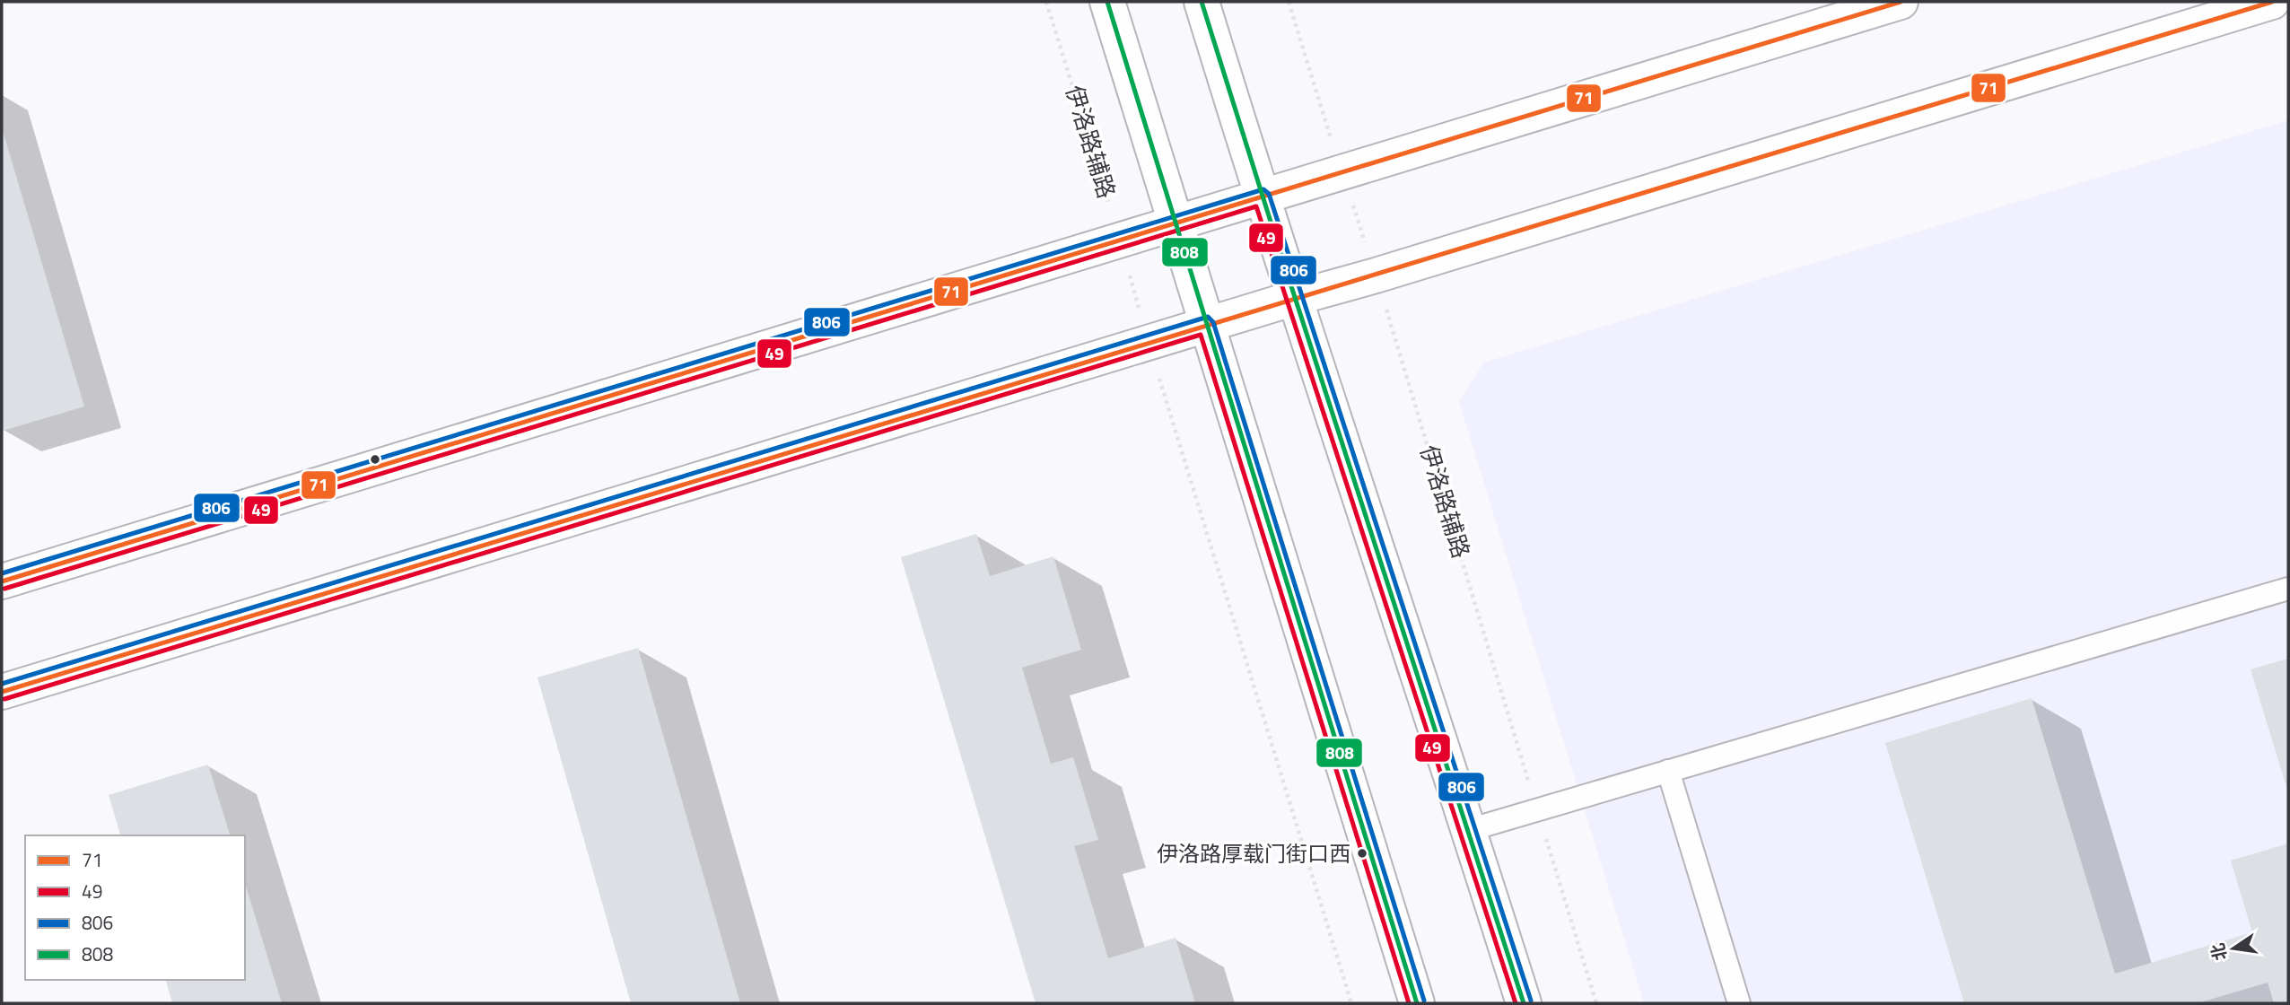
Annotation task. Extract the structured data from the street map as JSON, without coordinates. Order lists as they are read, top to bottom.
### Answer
{
  "streets": {
    "path": ["伊洛路辅路"]
  },
  "places": ["伊洛路厚载门街口西"],
  "lines": [
    "transit line 71",
    "transit line 808",
    "transit line 806",
    "transit line 49"
  ],
  "legend": [
    "71",
    "49",
    "806",
    "808"
  ],
  "north": "left"
}
